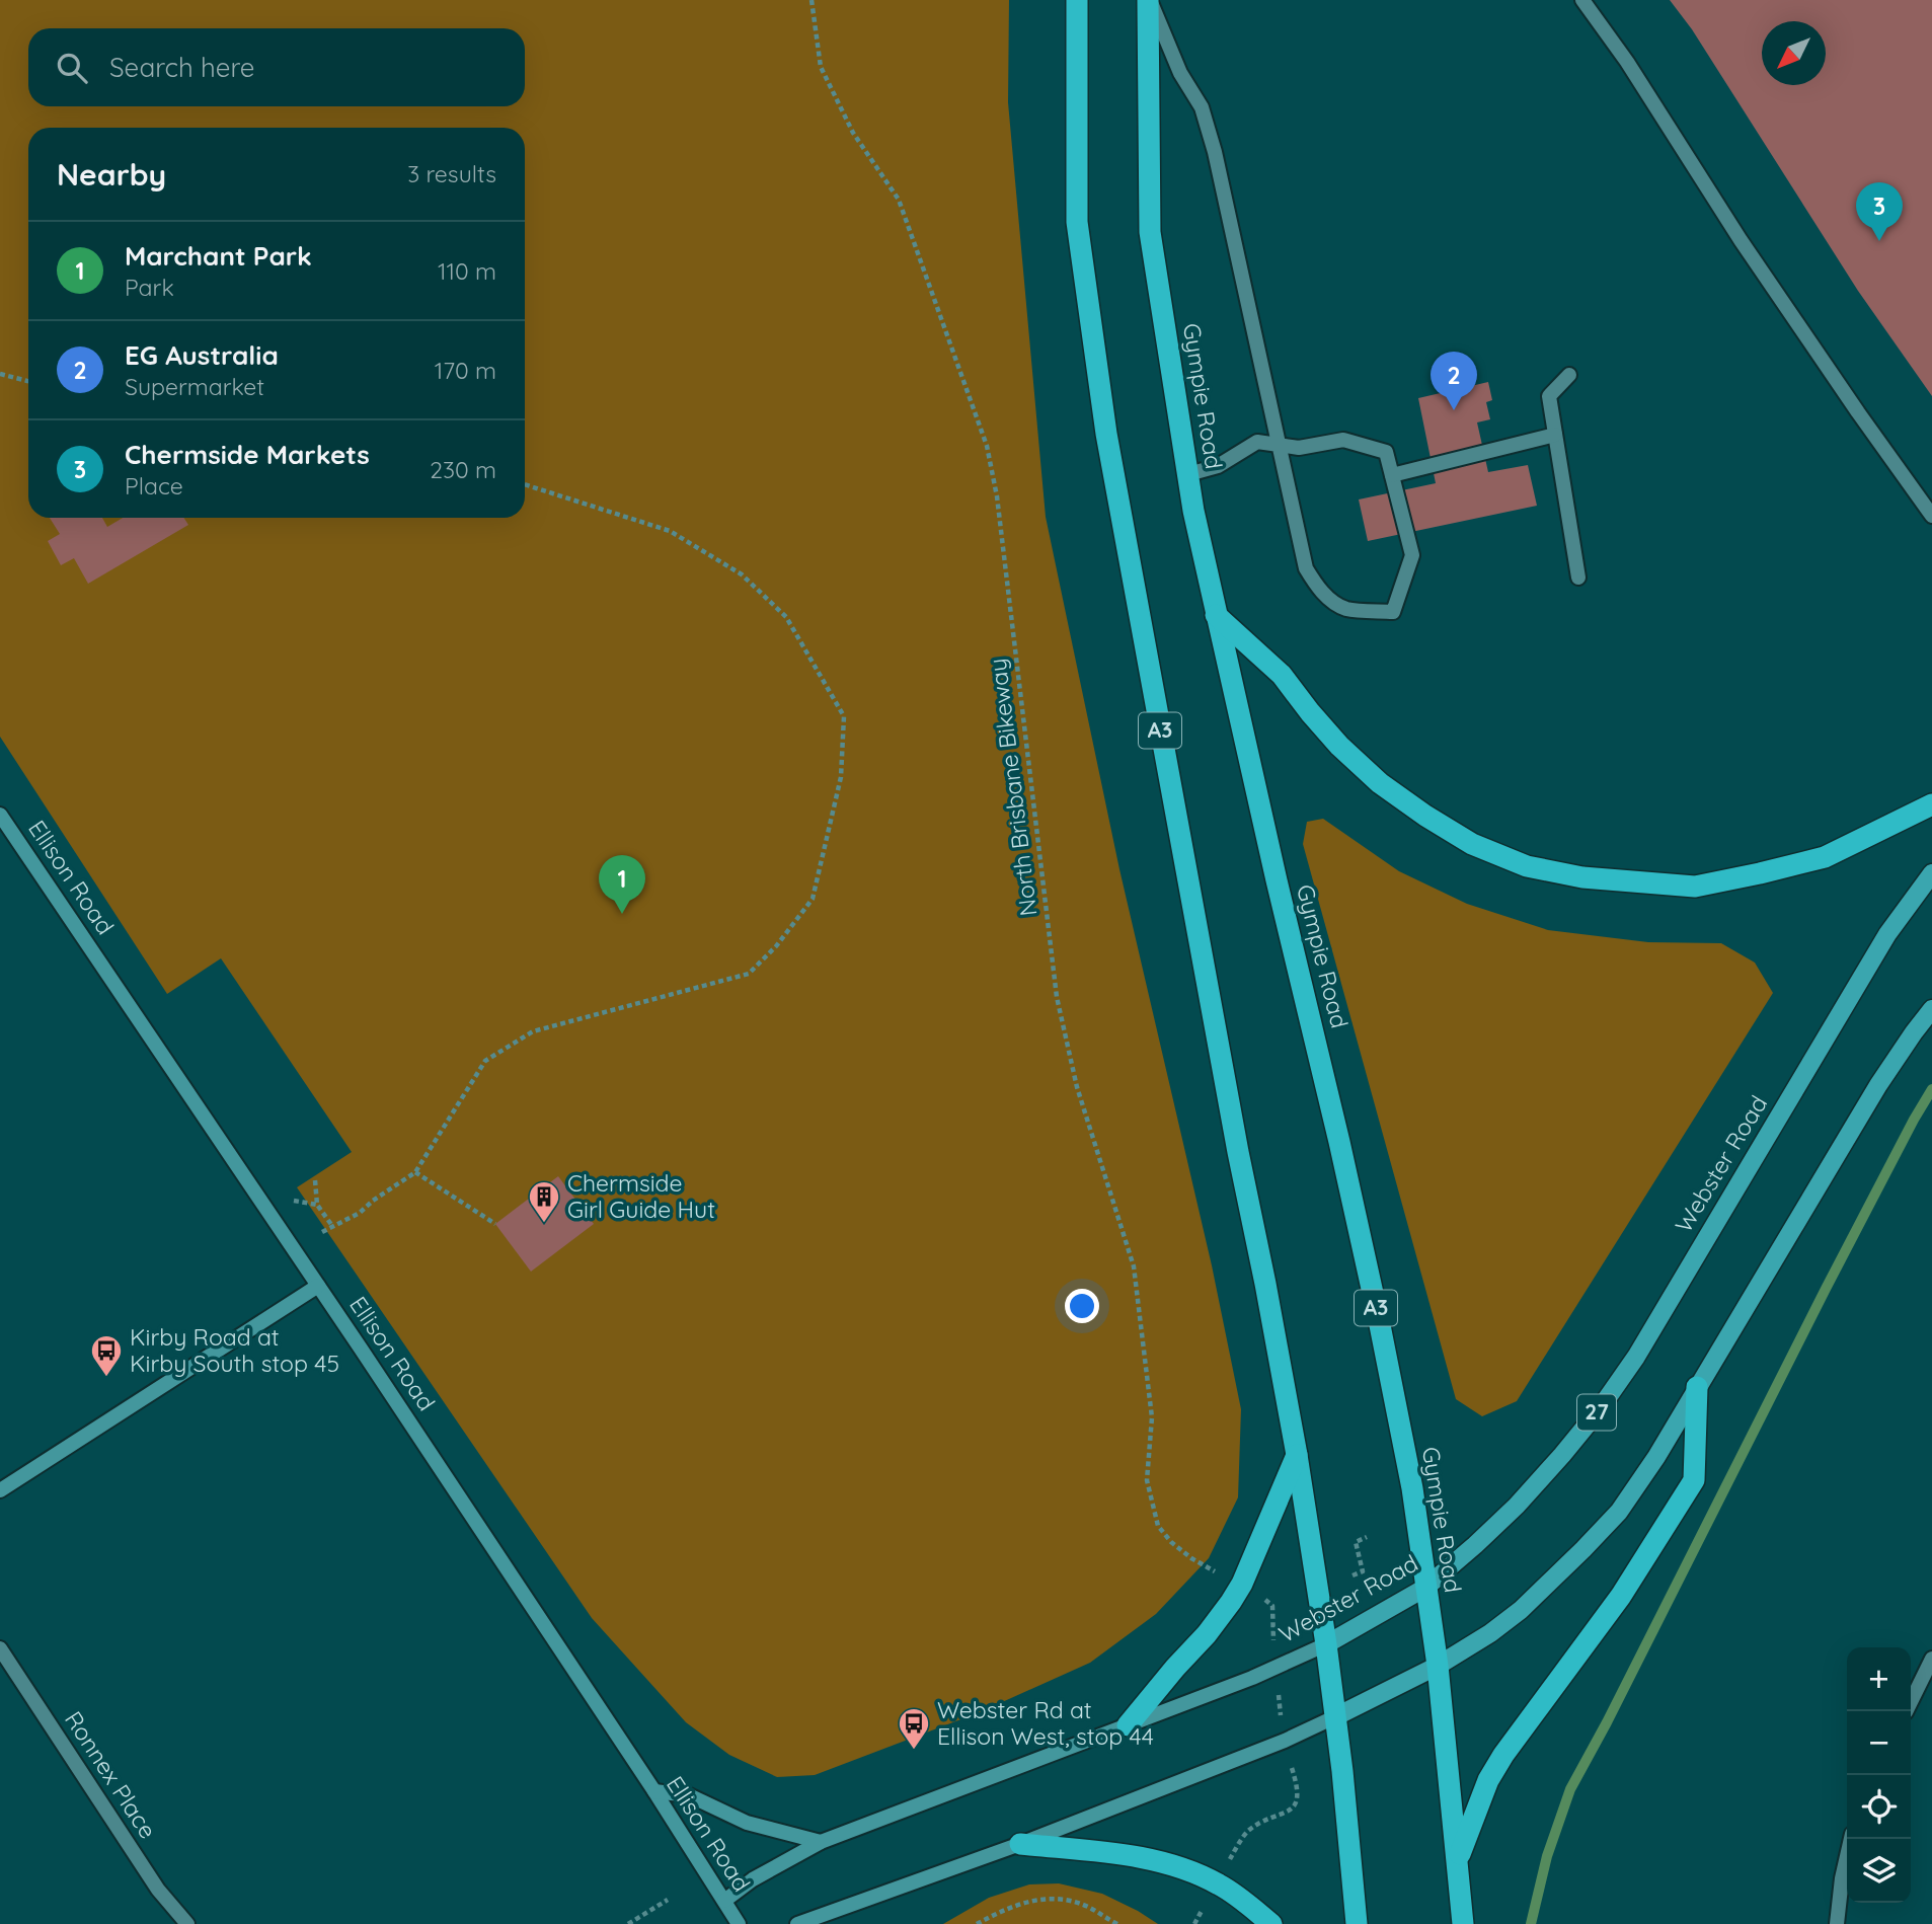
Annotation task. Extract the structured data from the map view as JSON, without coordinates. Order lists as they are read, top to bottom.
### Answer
{
  "streets": {
    "highway": ["Gympie Road", "A3"],
    "main road": ["Ellison Road", "Webster Road", "27"],
    "street": ["Ronnex Place"],
    "path": ["North Brisbane Bikeway"]
  },
  "crossings": [
    ["Gympie Road", "Webster Road"],
    ["A3", "Webster Road"],
    ["Ellison Road", "Webster Road"]
  ],
  "places": {
    "building": ["Chermside Girl Guide Hut"],
    "bus stop": ["Kirby Road at Kirby South stop 45", "Webster Rd at Ellison West, stop 44"]
  },
  "north": "bottom left",
  "page": {
    "search": "Search here",
    "heading": ["Nearby", "3 results"],
    "pins": ["3", "2", "1"],
    "list": [
      {
        "mark": "1",
        "name": "Marchant Park",
        "note": "Park",
        "value": "110 m"
      },
      {
        "mark": "2",
        "name": "EG Australia",
        "note": "Supermarket",
        "value": "170 m"
      },
      {
        "mark": "3",
        "name": "Chermside Markets",
        "note": "Place",
        "value": "230 m"
      }
    ],
    "map_buttons": ["+", "−"]
  }
}
